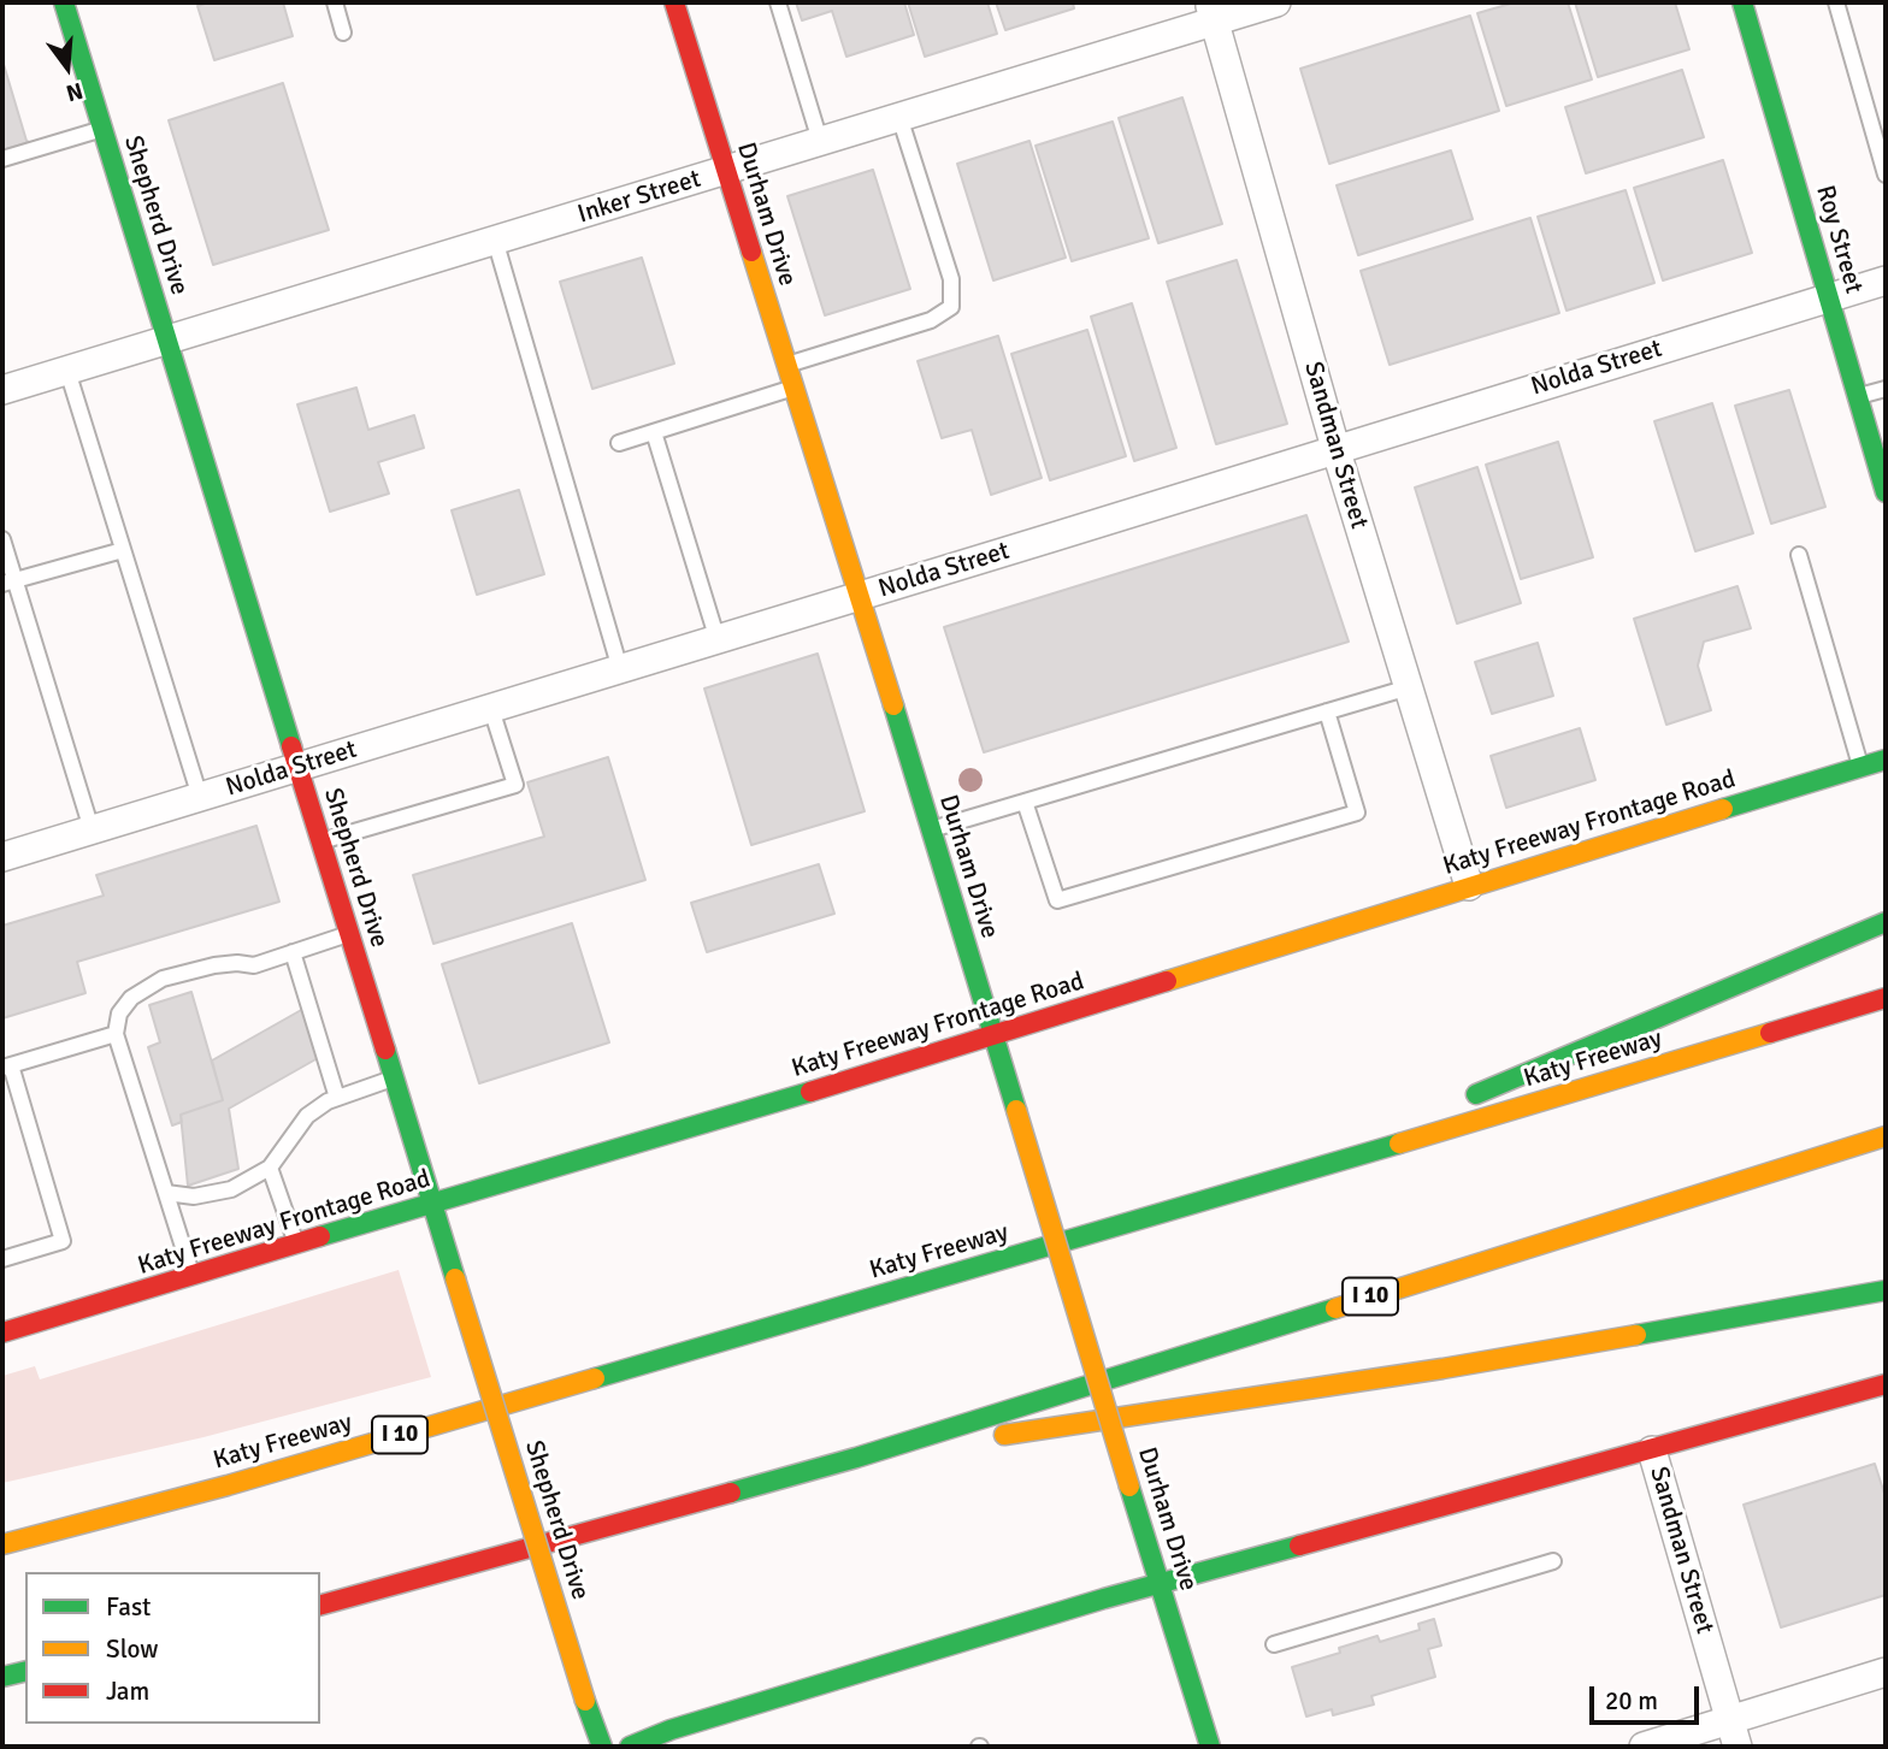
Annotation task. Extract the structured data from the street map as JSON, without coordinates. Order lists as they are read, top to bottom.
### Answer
{
  "streets": {
    "main road": [
      "Durham Drive",
      "Shepherd Drive",
      "Roy Street",
      "Katy Freeway Frontage Road",
      "Katy Freeway",
      "I 10"
    ],
    "street": ["Inker Street", "Nolda Street", "Sandman Street"]
  },
  "crossings": [
    ["Inker Street", "Durham Drive"],
    ["Inker Street", "Shepherd Drive"],
    ["Inker Street", "Sandman Street"],
    ["Durham Drive", "Nolda Street"],
    ["Durham Drive", "Katy Freeway Frontage Road"],
    ["Shepherd Drive", "Nolda Street"],
    ["Shepherd Drive", "Katy Freeway Frontage Road"],
    ["Roy Street", "Nolda Street"],
    ["Nolda Street", "Sandman Street"],
    ["Sandman Street", "Katy Freeway Frontage Road"]
  ],
  "legend": ["Fast", "Slow", "Jam"],
  "scale_bar": "20 m",
  "north": "bottom"
}
